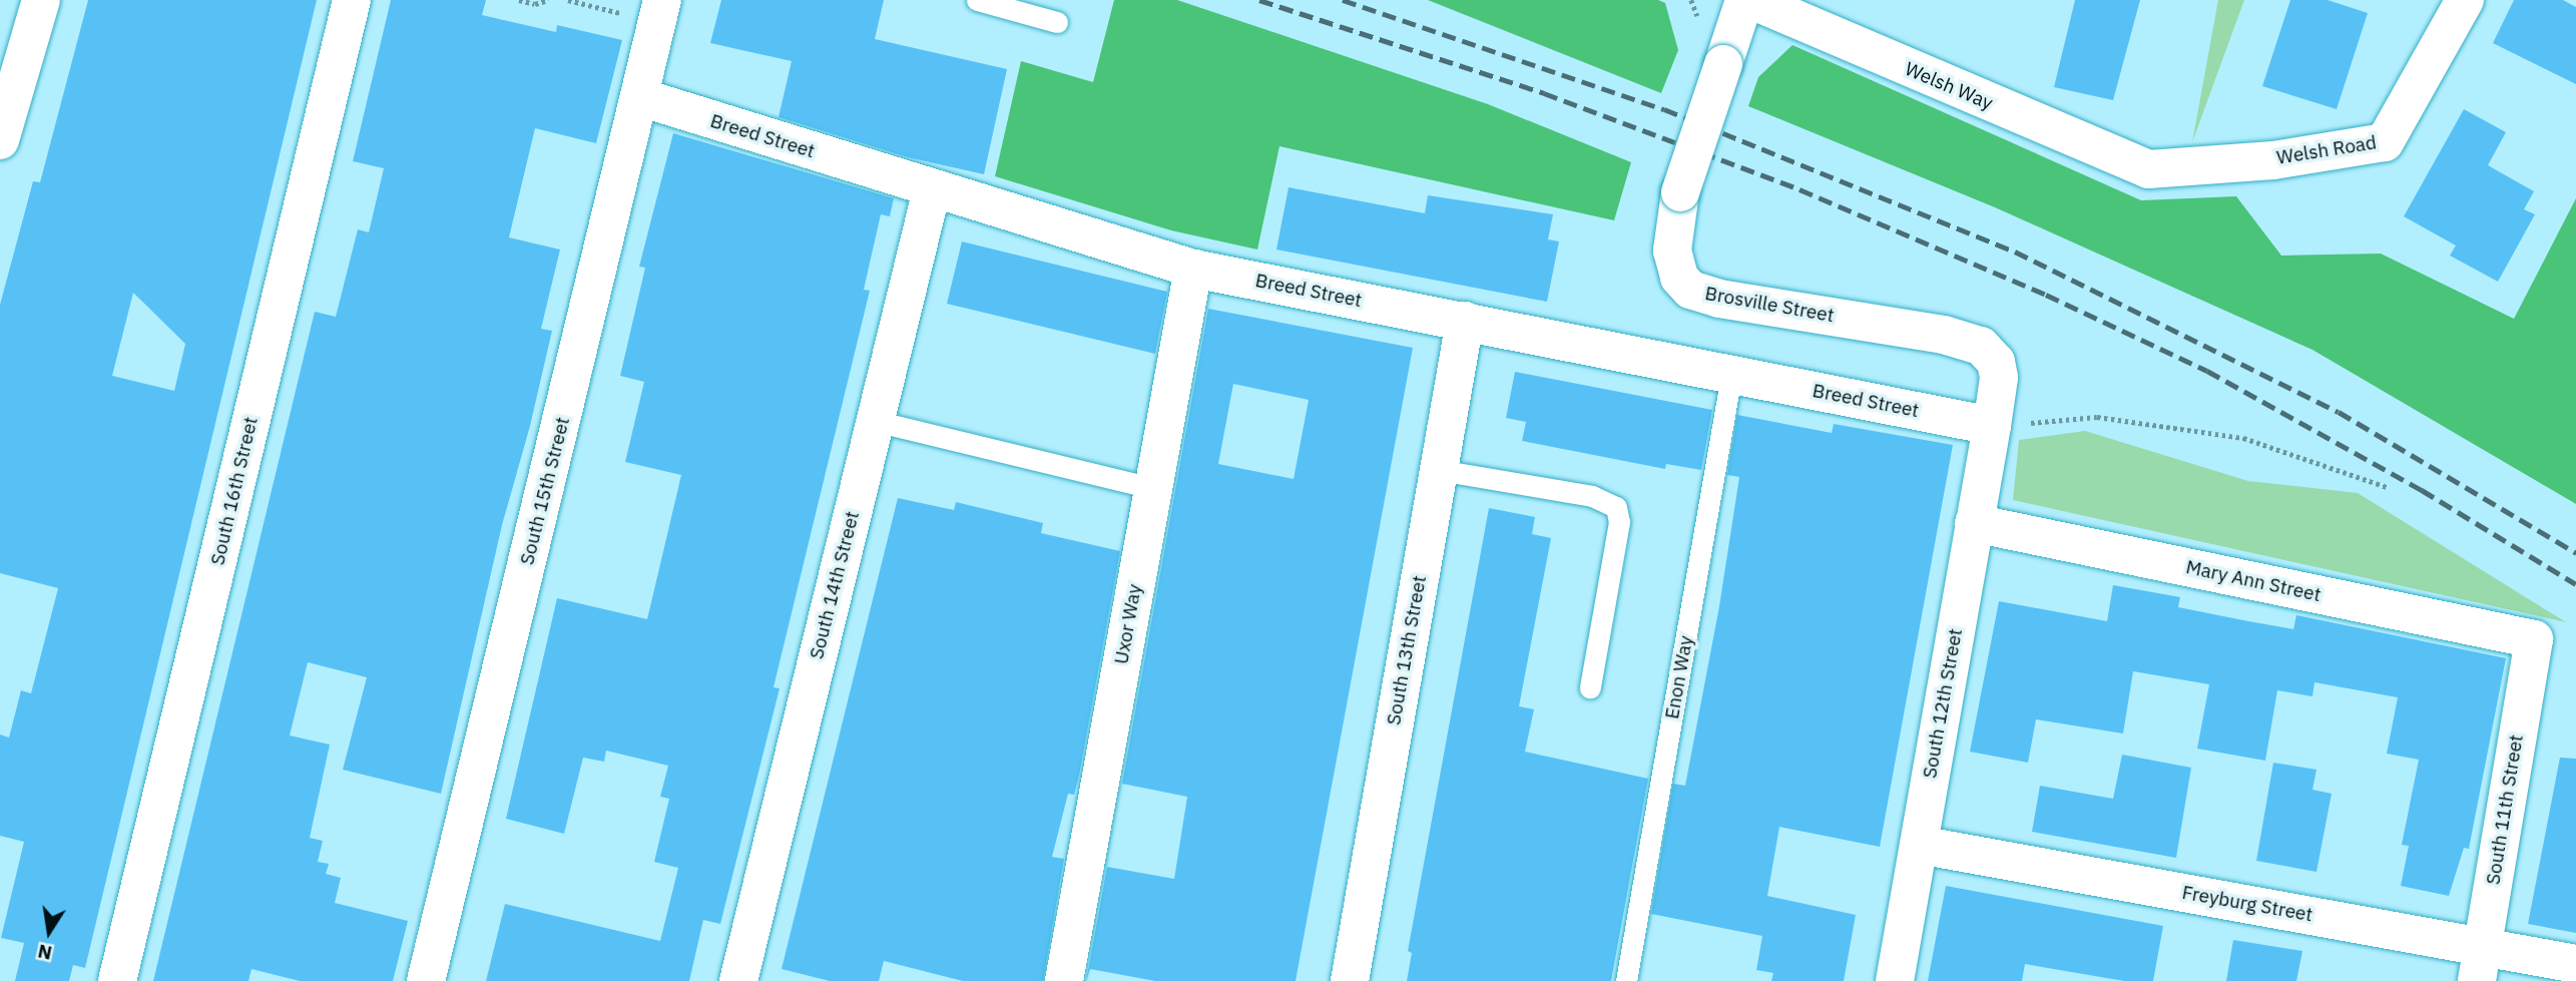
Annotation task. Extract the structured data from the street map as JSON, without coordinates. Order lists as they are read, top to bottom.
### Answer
{
  "streets": {
    "street": [
      "Welsh Way",
      "Breed Street",
      "Welsh Road",
      "Brosville Street",
      "South 16th Street",
      "South 15th Street",
      "Mary Ann Street",
      "South 14th Street",
      "Uxor Way",
      "South 13th Street",
      "South 12th Street",
      "South 11th Street",
      "Freyburg Street"
    ],
    "lane": ["Enon Way"]
  },
  "crossings": [
    ["Welsh Way", "Welsh Road"],
    ["Breed Street", "Brosville Street"],
    ["Breed Street", "South 15th Street"],
    ["Breed Street", "South 14th Street"],
    ["Breed Street", "Uxor Way"],
    ["Breed Street", "South 13th Street"],
    ["Breed Street", "Enon Way"],
    ["Breed Street", "South 12th Street"],
    ["Brosville Street", "South 12th Street"],
    ["Mary Ann Street", "South 12th Street"],
    ["Mary Ann Street", "South 11th Street"],
    ["South 12th Street", "Freyburg Street"],
    ["South 11th Street", "Freyburg Street"]
  ],
  "north": "bottom"
}
